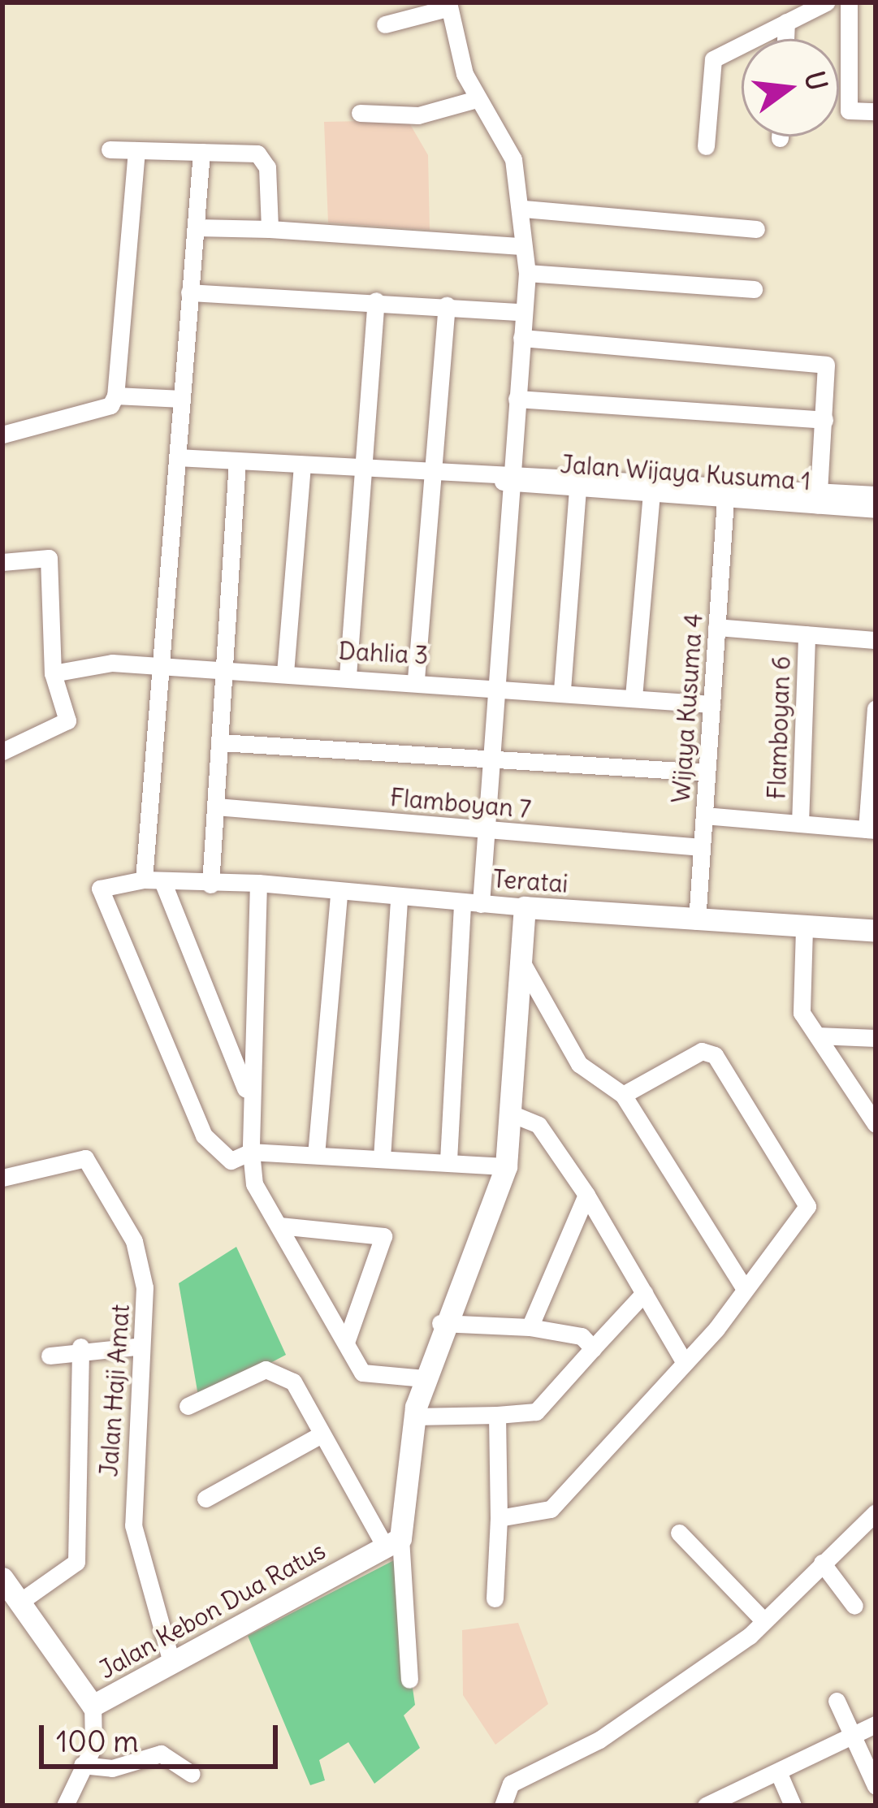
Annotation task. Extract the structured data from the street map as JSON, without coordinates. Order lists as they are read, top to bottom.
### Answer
{
  "streets": {
    "street": [
      "Jalan Wijaya Kusuma 1",
      "Dahlia 3",
      "Wijaya Kusuma 4",
      "Flamboyan 6",
      "Flamboyan 7",
      "Teratai",
      "Jalan Haji Amat",
      "Jalan Kebon Dua Ratus"
    ]
  },
  "crossings": [
    ["Jalan Wijaya Kusuma 1", "Wijaya Kusuma 4"],
    ["Dahlia 3", "Wijaya Kusuma 4"],
    ["Wijaya Kusuma 4", "Flamboyan 7"],
    ["Wijaya Kusuma 4", "Teratai"],
    ["Jalan Haji Amat", "Jalan Kebon Dua Ratus"]
  ],
  "scale_bar": "100 m",
  "north": "right"
}
